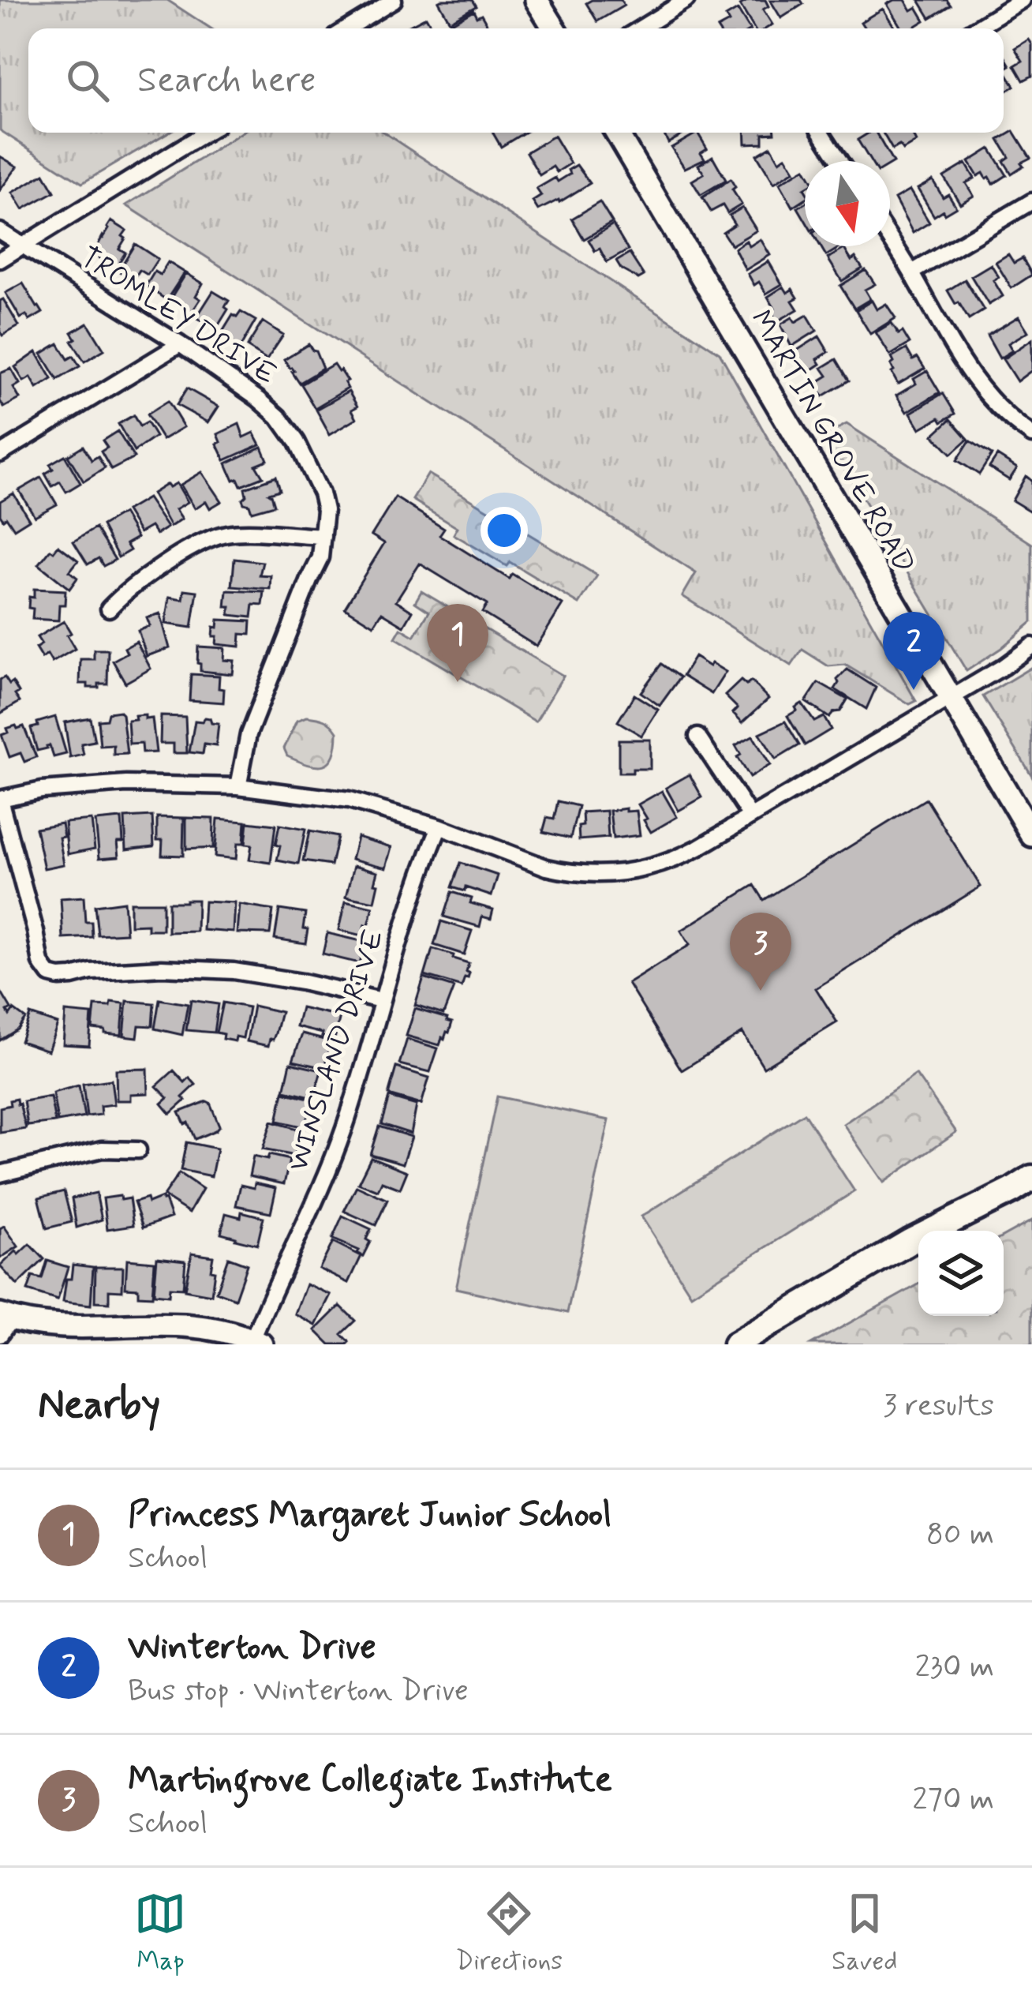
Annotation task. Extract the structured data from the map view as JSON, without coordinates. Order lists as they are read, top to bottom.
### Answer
{
  "streets": {
    "main road": ["MARTIN GROVE ROAD"],
    "street": ["TROMLEY DRIVE", "WINSLAND DRIVE"]
  },
  "north": "bottom",
  "page": {
    "search": "Search here",
    "pins": ["1", "2", "3"],
    "heading": ["Nearby", "3 results"],
    "list": [
      {
        "mark": "1",
        "name": "Princess Margaret Junior School",
        "note": "School",
        "value": "80 m"
      },
      {
        "mark": "2",
        "name": "Winterton Drive",
        "note": "Bus stop · Winterton Drive",
        "value": "230 m"
      },
      {
        "mark": "3",
        "name": "Martingrove Collegiate Institute",
        "note": "School",
        "value": "270 m"
      }
    ],
    "nav": ["Map", "Directions", "Saved"]
  }
}
